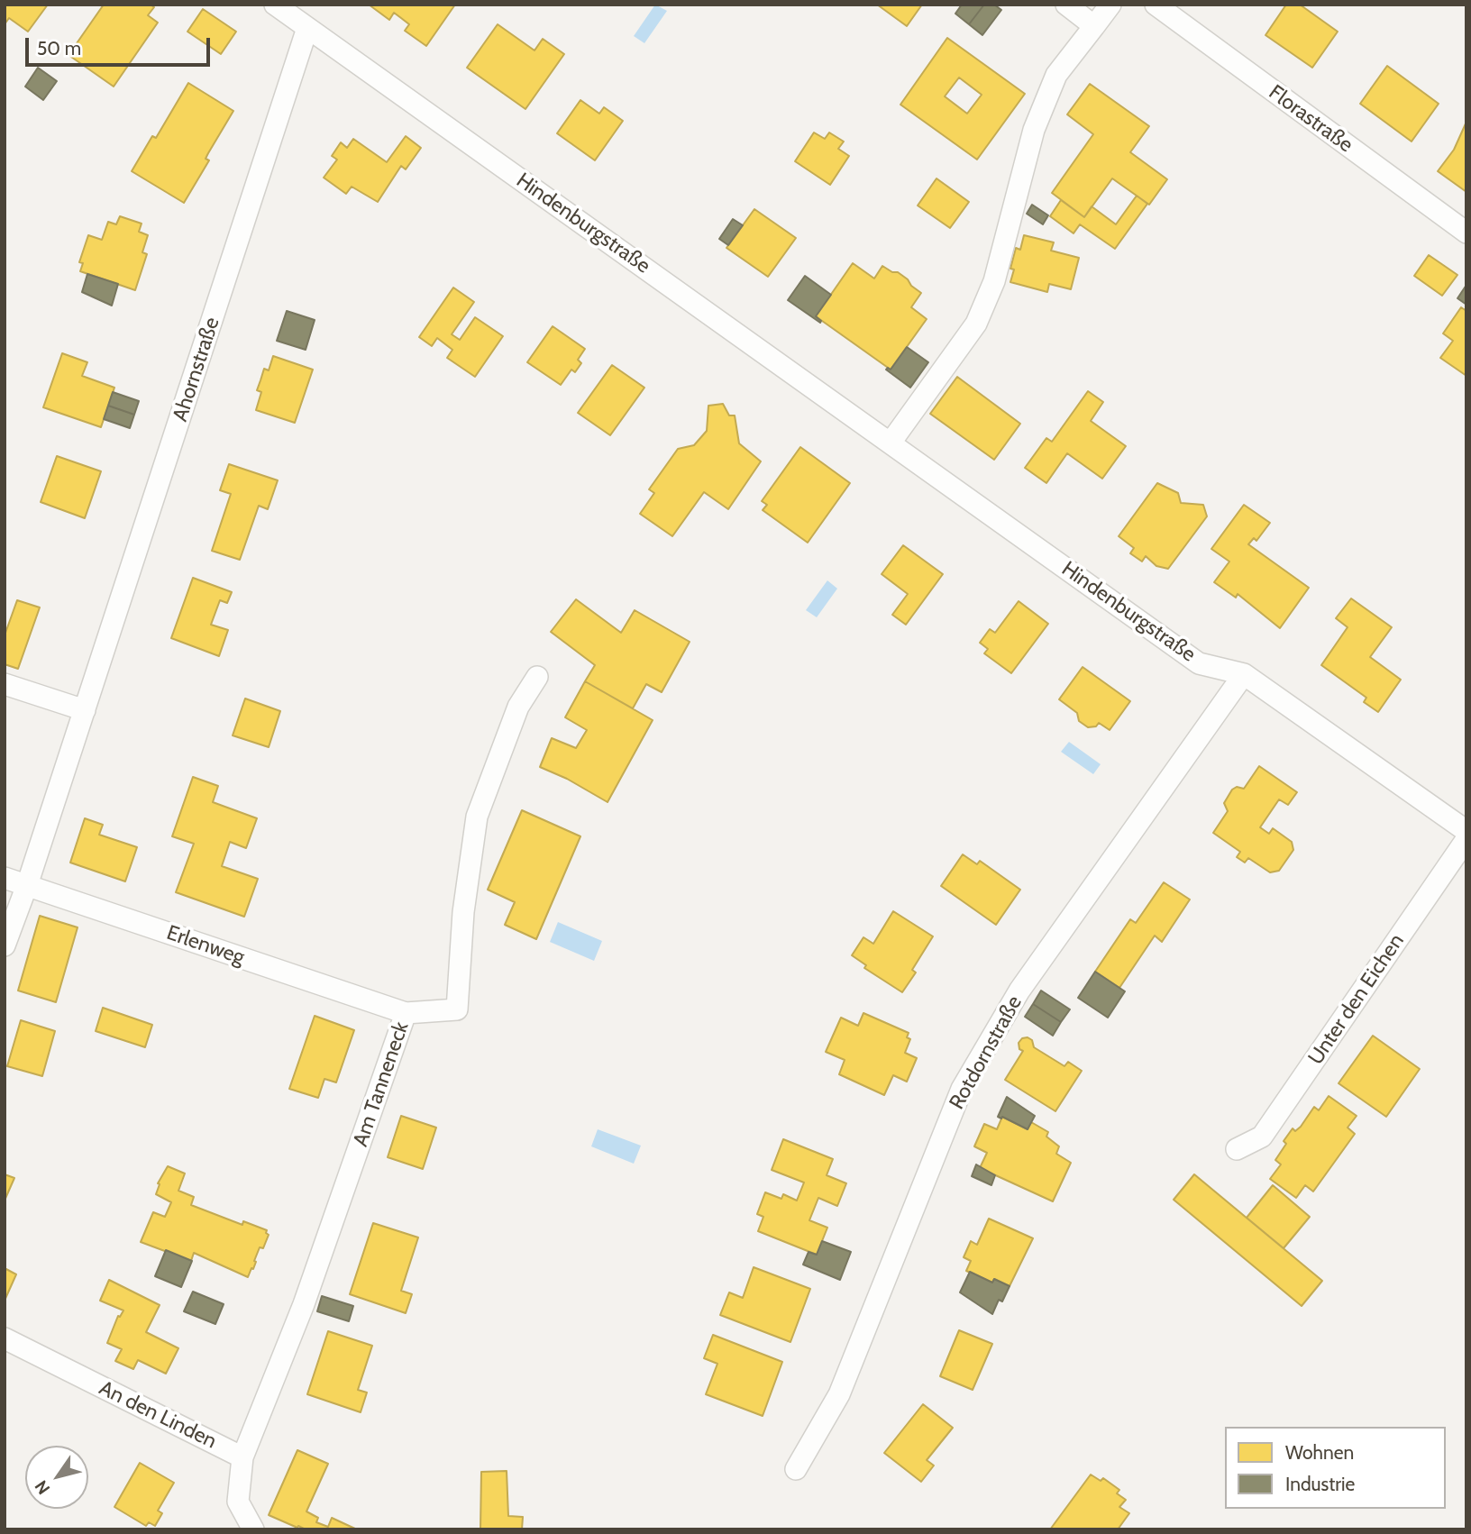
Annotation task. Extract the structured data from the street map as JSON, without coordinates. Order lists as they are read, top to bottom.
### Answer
{
  "streets": {
    "street": [
      "Florastraße",
      "Hindenburgstraße",
      "Ahornstraße",
      "Erlenweg",
      "Unter den Eichen",
      "Rotdornstraße",
      "Am Tanneneck",
      "An den Linden"
    ]
  },
  "crossings": [
    ["Hindenburgstraße", "Ahornstraße"],
    ["Hindenburgstraße", "Rotdornstraße"],
    ["Ahornstraße", "Erlenweg"],
    ["Erlenweg", "Am Tanneneck"],
    ["Am Tanneneck", "An den Linden"]
  ],
  "legend": ["Wohnen", "Industrie"],
  "scale_bar": "50 m",
  "north": "bottom left"
}
